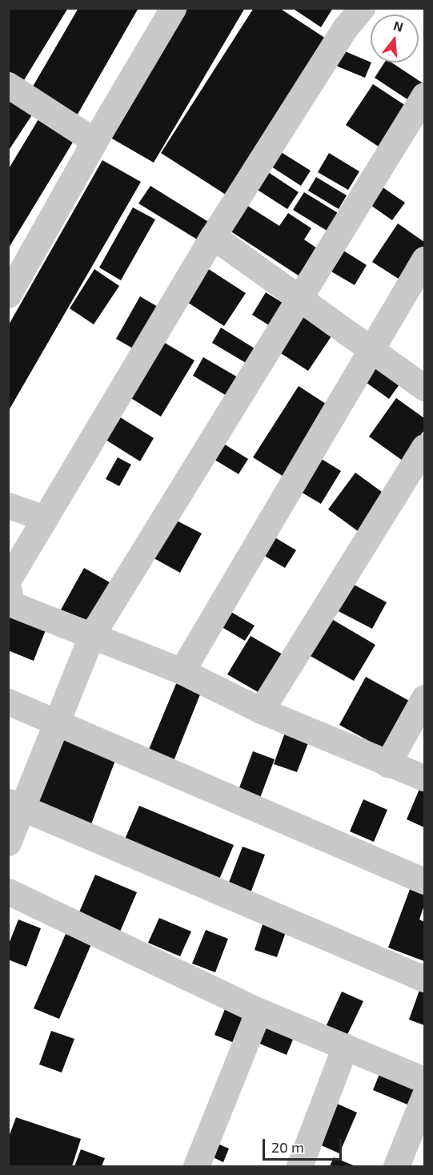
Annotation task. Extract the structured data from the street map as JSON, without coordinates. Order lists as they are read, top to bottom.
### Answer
{
  "scale_bar": "20 m",
  "north": "top"
}
